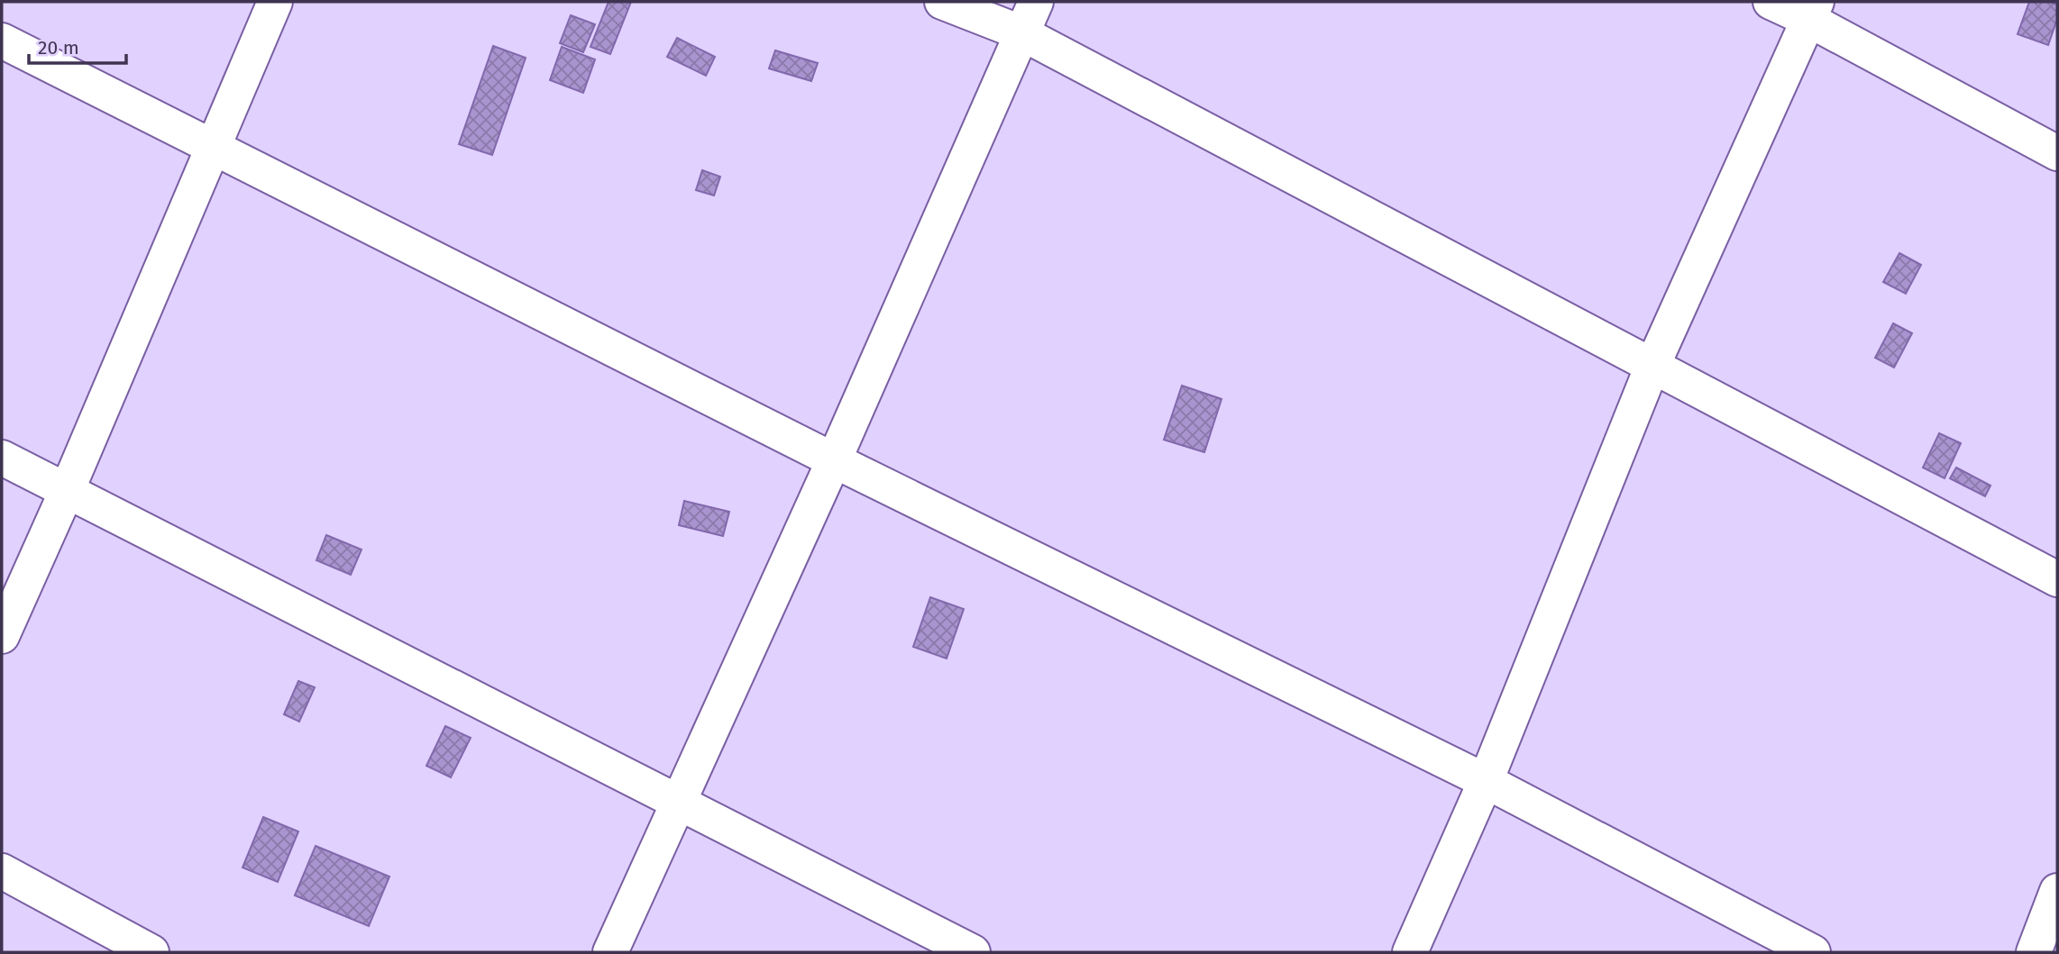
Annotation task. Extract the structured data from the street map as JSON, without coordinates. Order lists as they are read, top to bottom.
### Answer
{
  "scale_bar": "20 m"
}
